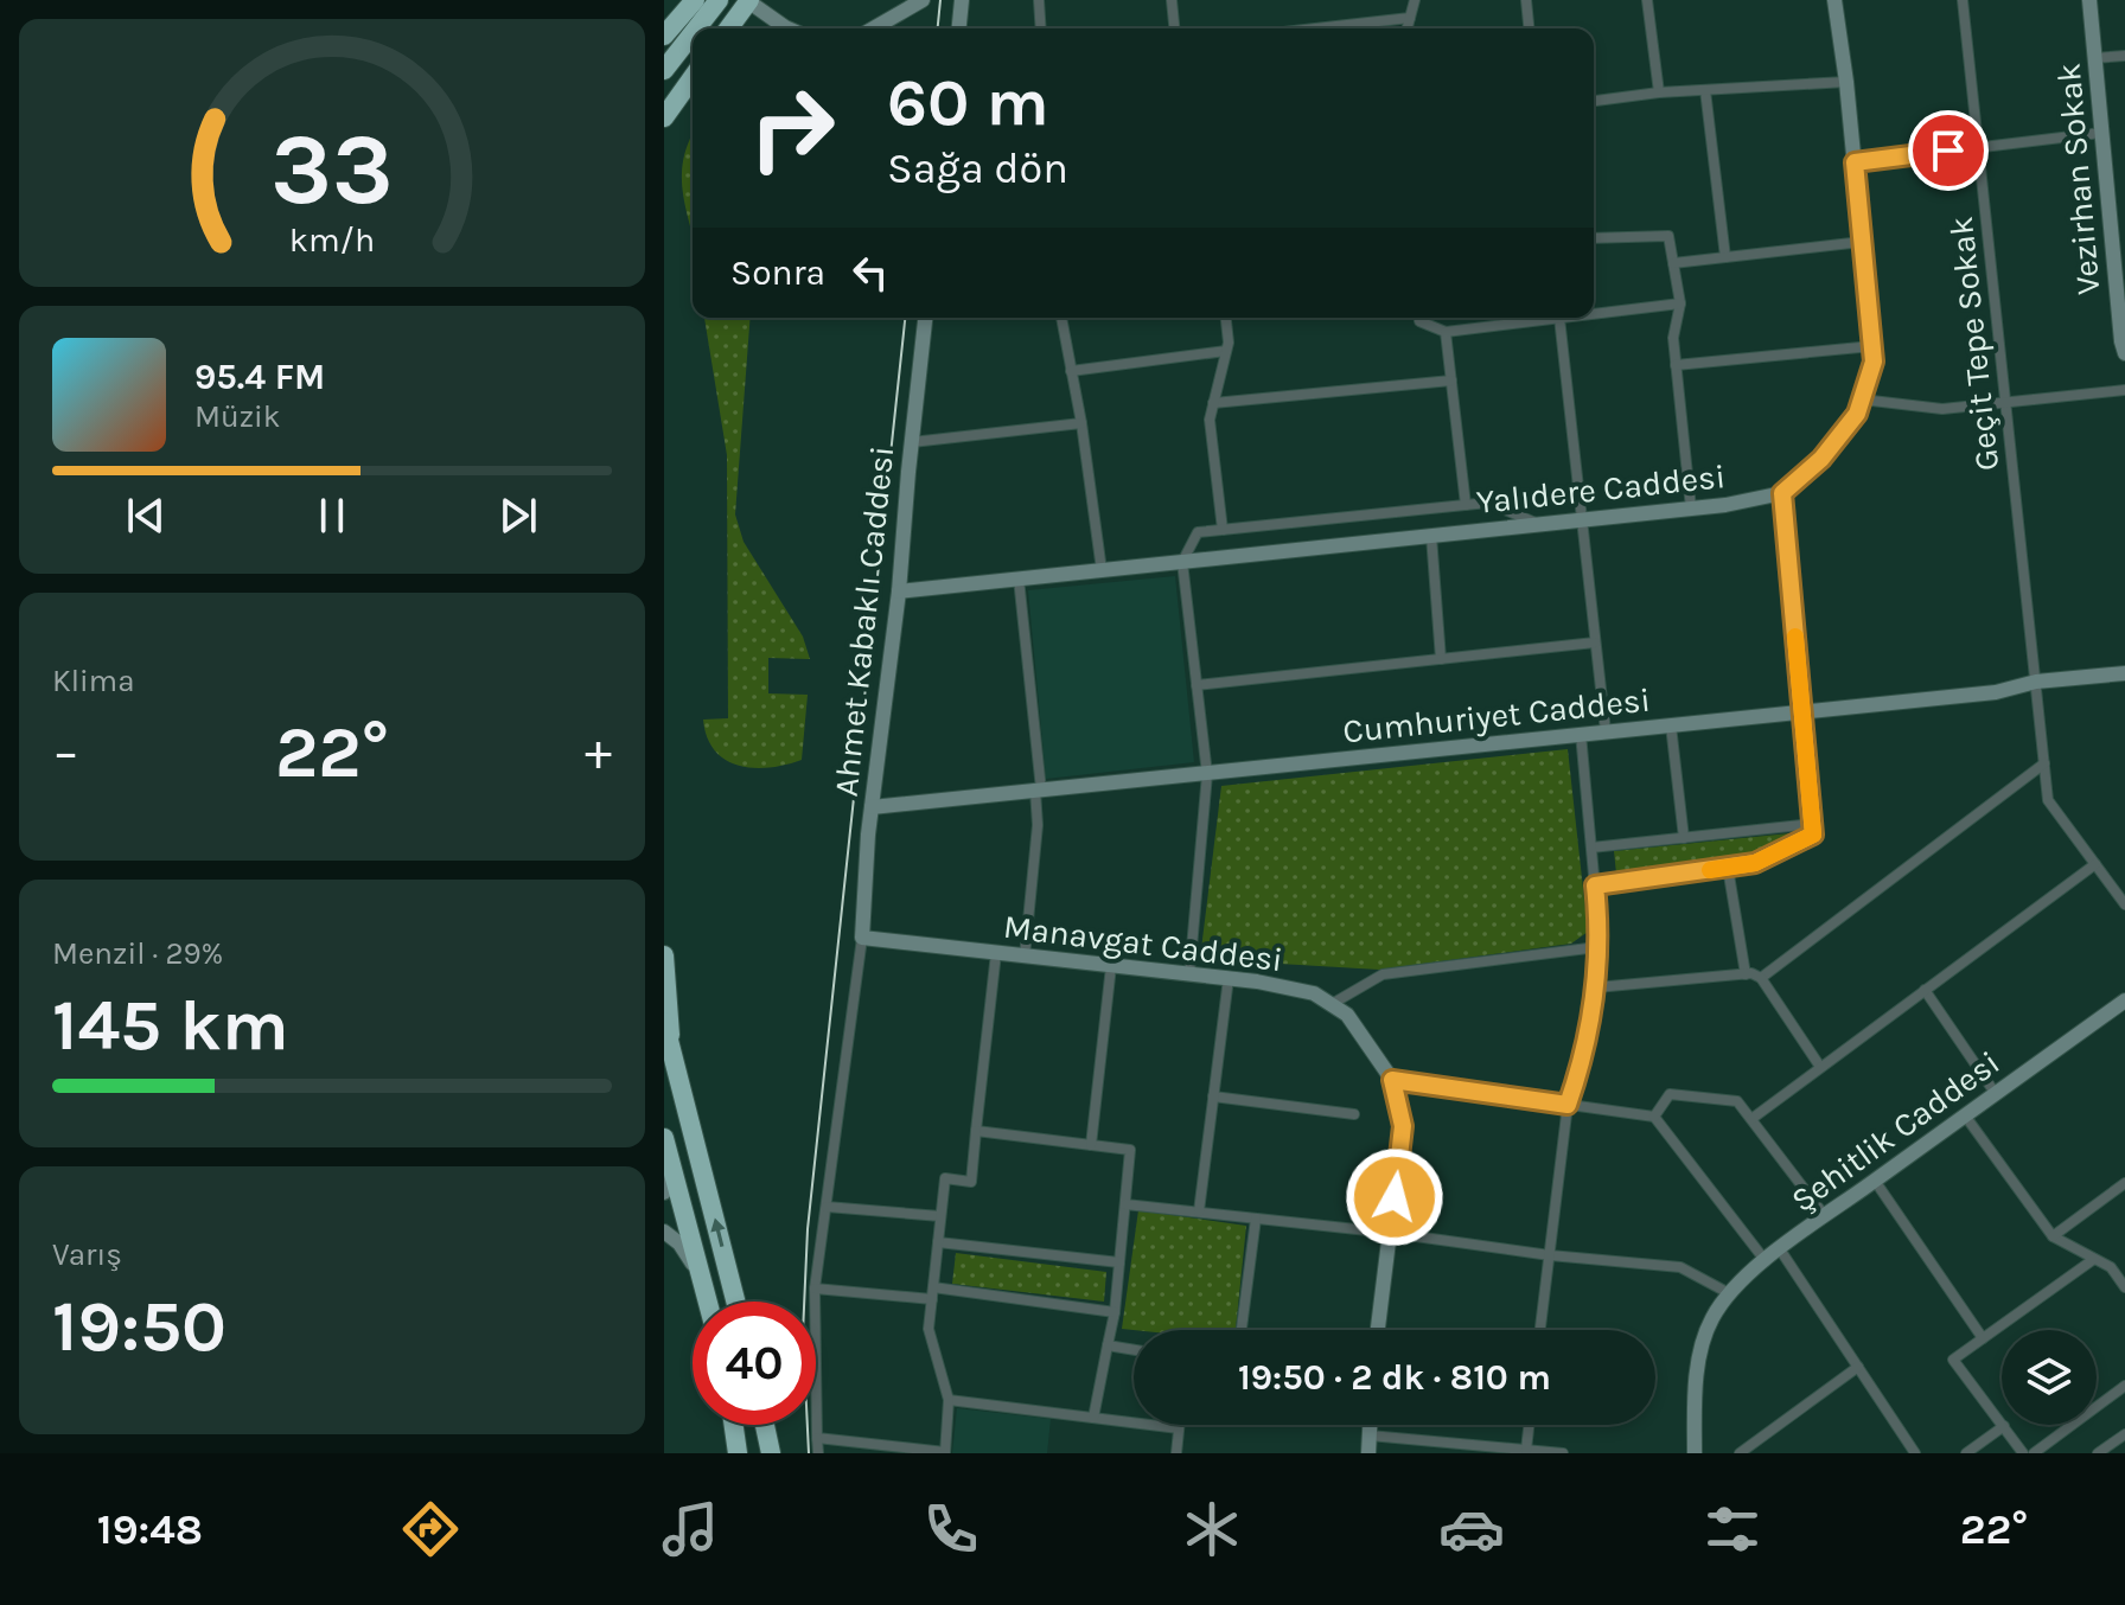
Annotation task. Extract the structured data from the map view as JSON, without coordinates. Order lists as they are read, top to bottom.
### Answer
{
  "streets": {
    "street": [
      "Vezirhan Sokak",
      "Geçit Tepe Sokak",
      "Yalıdere Caddesi",
      "Ahmet Kabaklı Caddesi",
      "Cumhuriyet Caddesi",
      "Manavgat Caddesi",
      "Şehitlik Caddesi"
    ]
  },
  "crossings": [
    ["Geçit Tepe Sokak", "Cumhuriyet Caddesi"],
    ["Yalıdere Caddesi", "Ahmet Kabaklı Caddesi"],
    ["Ahmet Kabaklı Caddesi", "Cumhuriyet Caddesi"],
    ["Ahmet Kabaklı Caddesi", "Manavgat Caddesi"]
  ],
  "page": {
    "turn": ["60 m", "Sağa dön"],
    "then": "Sonra",
    "song": ["95.4 FM", "Müzik"],
    "tile": [
      "Klima",
      ["Menzil · 29%", "145 km"],
      ["Varış", "19:50"]
    ],
    "heat": ["−", "22°", "+"],
    "limit": "40",
    "trip": "19:50 · 2 dk · 810 m",
    "tabs": ["19:48", "22°"],
    "gauge": ["33", "km/h"]
  }
}
